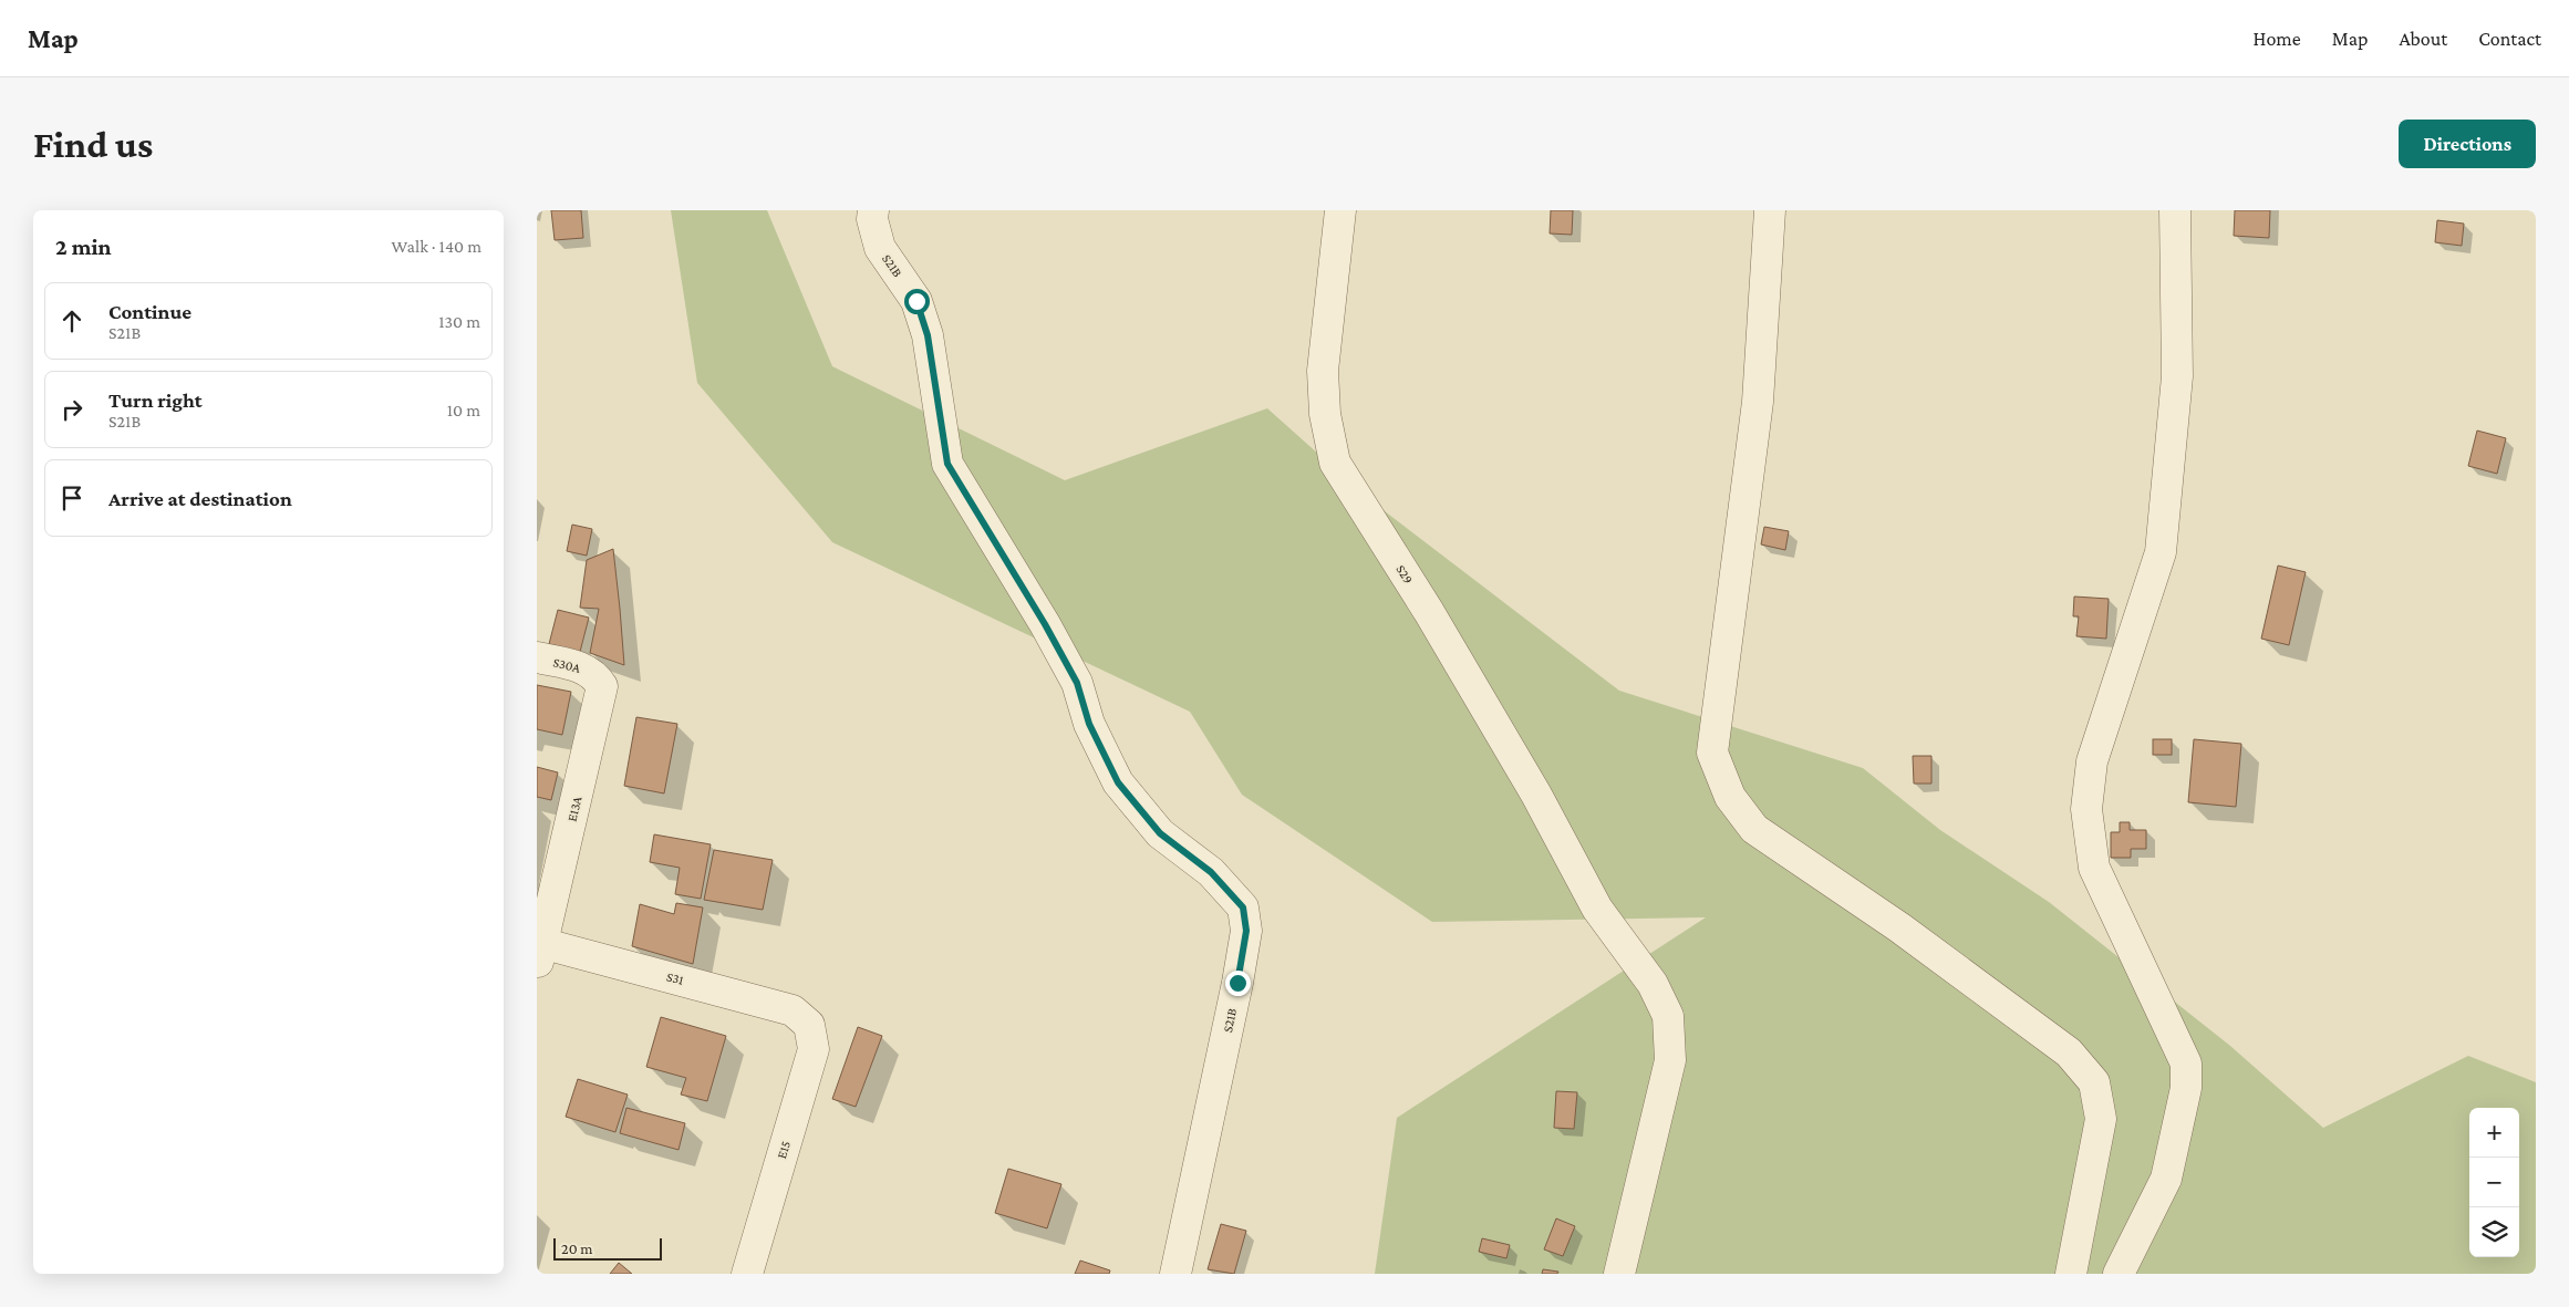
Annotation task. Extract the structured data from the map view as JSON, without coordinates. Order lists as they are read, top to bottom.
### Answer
{
  "streets": {
    "street": [
      "S21B",
      "S29",
      "S30A",
      "E13A",
      "S31",
      "E15"
    ]
  },
  "crossings": [
    ["S30A", "E13A"],
    ["E13A", "S31"],
    ["S31", "E15"]
  ],
  "scale_bar": "20 m",
  "page": {
    "header": "Map",
    "nav": [
      "Home",
      "Map",
      "About",
      "Contact"
    ],
    "buttons": "Directions",
    "title": "Find us",
    "heading": ["2 min", "Walk · 140 m"],
    "list": [
      ["Continue", "S21B", "130 m"],
      ["Turn right", "S21B", "10 m"],
      "Arrive at destination"
    ],
    "map_buttons": ["+", "−"],
    "scale": "20 m"
  }
}
